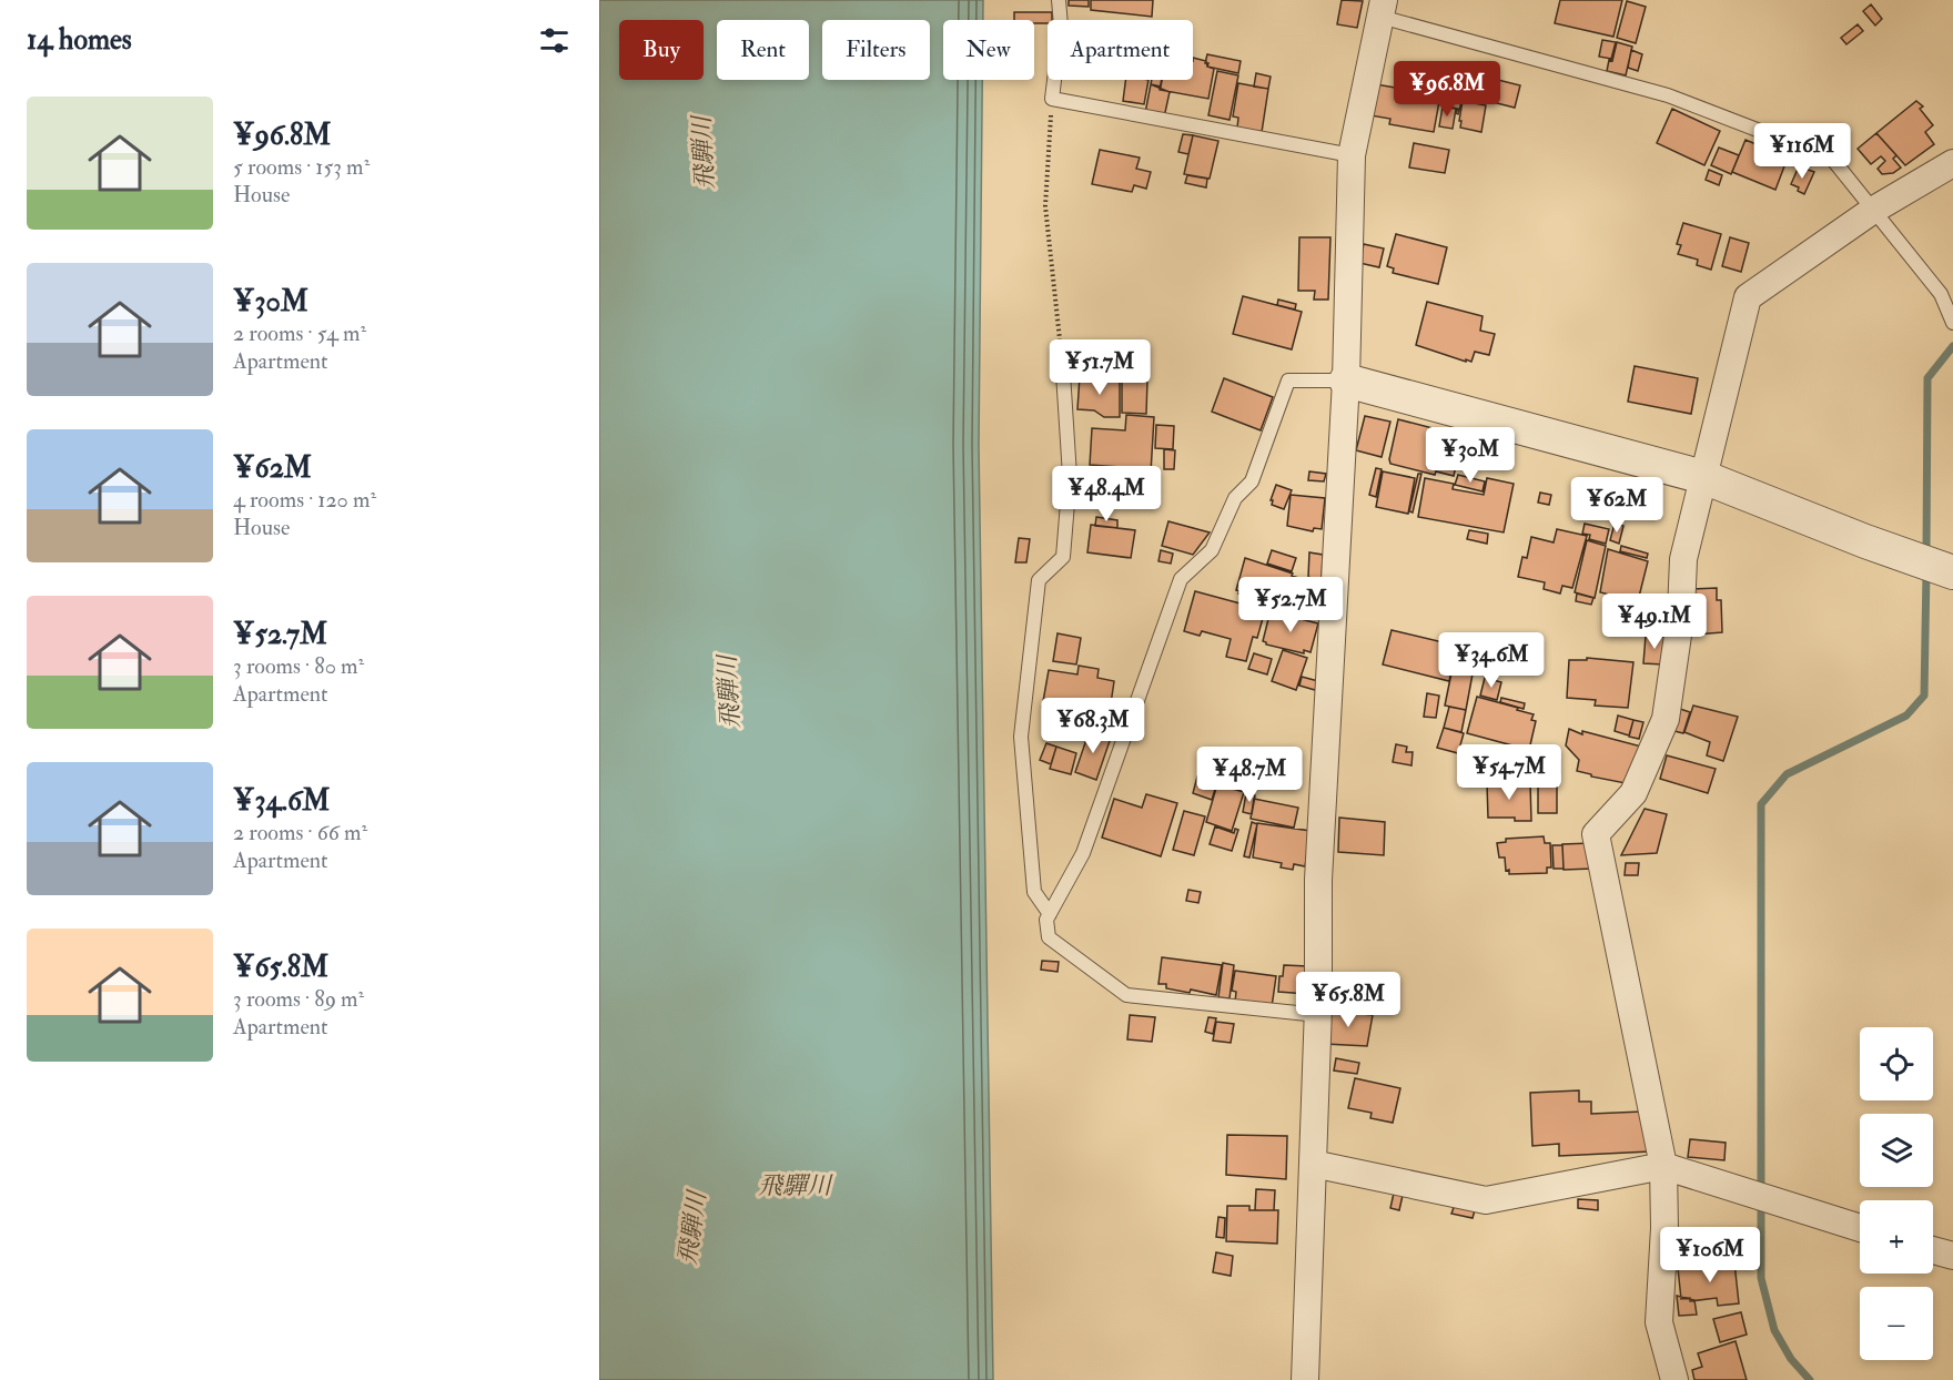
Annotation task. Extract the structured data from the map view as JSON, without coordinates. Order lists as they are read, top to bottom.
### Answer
{
  "water": ["飛騨川", "飛驒川"],
  "page": {
    "heading": "14 homes",
    "chip": [
      "Buy",
      "Rent",
      "Filters",
      "New",
      "Apartment"
    ],
    "price": [
      "¥96.8M",
      "¥116M",
      "¥51.7M",
      "¥30M",
      "¥48.4M",
      "¥62M",
      "¥52.7M",
      "¥49.1M",
      "¥34.6M",
      "¥68.3M",
      "¥54.7M",
      "¥48.7M",
      "¥65.8M",
      "¥106M"
    ],
    "list": [
      {
        "name": "¥96.8M",
        "note": "5 rooms · 153 m² · House"
      },
      {
        "name": "¥30M",
        "note": "2 rooms · 54 m² · Apartment"
      },
      {
        "name": "¥62M",
        "note": "4 rooms · 120 m² · House"
      },
      {
        "name": "¥52.7M",
        "note": "3 rooms · 80 m² · Apartment"
      },
      {
        "name": "¥34.6M",
        "note": "2 rooms · 66 m² · Apartment"
      },
      {
        "name": "¥65.8M",
        "note": "3 rooms · 89 m² · Apartment"
      }
    ],
    "map_buttons": ["+", "−"]
  }
}
